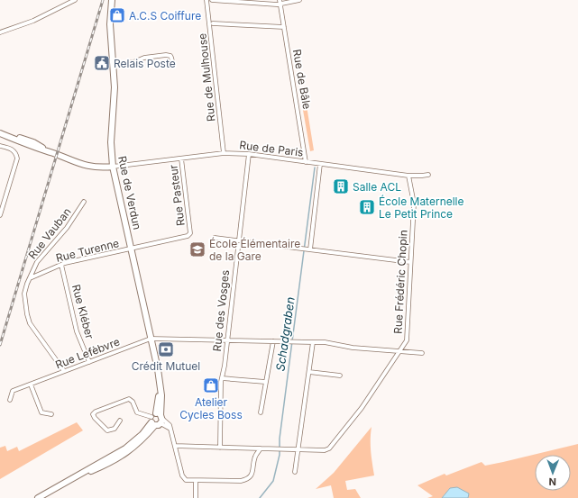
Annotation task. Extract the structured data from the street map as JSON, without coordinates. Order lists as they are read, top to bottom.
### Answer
{
  "streets": {
    "main road": ["Rue de Verdun"],
    "street": [
      "Rue de Mulhouse",
      "Rue de Bâle",
      "Rue de Paris",
      "Rue Pasteur",
      "Rue Vauban",
      "Rue Turenne",
      "Rue Frédéric Chopin",
      "Rue des Vosges",
      "Rue Kléber",
      "Rue Lefèbvre"
    ]
  },
  "crossings": [
    ["Rue de Mulhouse", "Rue de Paris"],
    ["Rue de Bâle", "Rue de Paris"],
    ["Rue de Paris", "Rue de Verdun"],
    ["Rue de Paris", "Rue Pasteur"],
    ["Rue de Paris", "Rue Frédéric Chopin"],
    ["Rue de Paris", "Rue des Vosges"],
    ["Rue de Verdun", "Rue Pasteur"],
    ["Rue de Verdun", "Rue Turenne"],
    ["Rue de Verdun", "Rue Lefèbvre"],
    ["Rue Pasteur", "Rue Turenne"],
    ["Rue Vauban", "Rue Turenne"],
    ["Rue Vauban", "Rue Lefèbvre"],
    ["Rue Turenne", "Rue Kléber"],
    ["Rue Frédéric Chopin", "Rue des Vosges"],
    ["Rue Kléber", "Rue Lefèbvre"]
  ],
  "water": ["Schadgraben"],
  "places": {
    "shop": ["A.C.S Coiffure", "Atelier Cycles Boss"],
    "public building": ["Relais Poste"],
    "building": ["Salle ACL", "École Maternelle Le Petit Prince"],
    "school or university": ["École Élémentaire de la Gare"],
    "bank": ["Crédit Mutuel"]
  },
  "north": "bottom"
}
